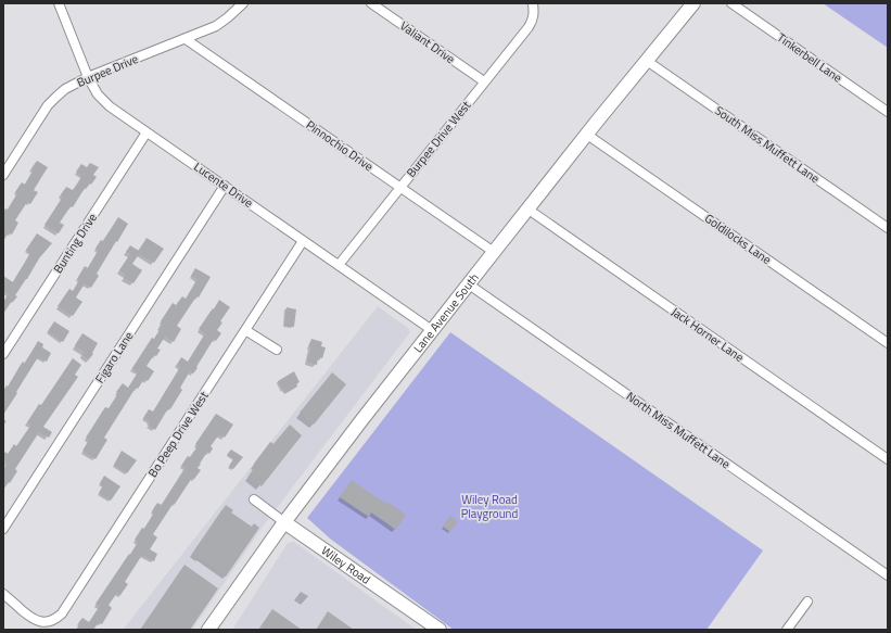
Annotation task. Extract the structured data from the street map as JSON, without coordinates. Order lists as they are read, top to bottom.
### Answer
{
  "streets": {
    "main road": ["Lane Avenue South", "Wiley Road"],
    "street": [
      "Valiant Drive",
      "Tinkerbell Lane",
      "Burpee Drive",
      "Burpee Drive West",
      "South Miss Muffett Lane",
      "Pinnochio Drive",
      "Lucente Drive",
      "Goldilocks Lane",
      "Bunting Drive",
      "Jack Horner Lane",
      "Figaro Lane",
      "North Miss Muffett Lane",
      "Bo Peep Drive West"
    ]
  },
  "crossings": [
    ["Valiant Drive", "Burpee Drive West"],
    ["Burpee Drive", "Pinnochio Drive"],
    ["Burpee Drive", "Lucente Drive"],
    ["Burpee Drive West", "Pinnochio Drive"],
    ["Burpee Drive West", "Lucente Drive"],
    ["South Miss Muffett Lane", "Lane Avenue South"],
    ["Pinnochio Drive", "Lane Avenue South"],
    ["Lucente Drive", "Bunting Drive"],
    ["Lucente Drive", "Lane Avenue South"],
    ["Lucente Drive", "Figaro Lane"],
    ["Lucente Drive", "Bo Peep Drive West"],
    ["Goldilocks Lane", "Lane Avenue South"],
    ["Lane Avenue South", "Jack Horner Lane"],
    ["Lane Avenue South", "North Miss Muffett Lane"],
    ["Lane Avenue South", "Wiley Road"]
  ],
  "parks": ["Wiley Road Playground"]
}
